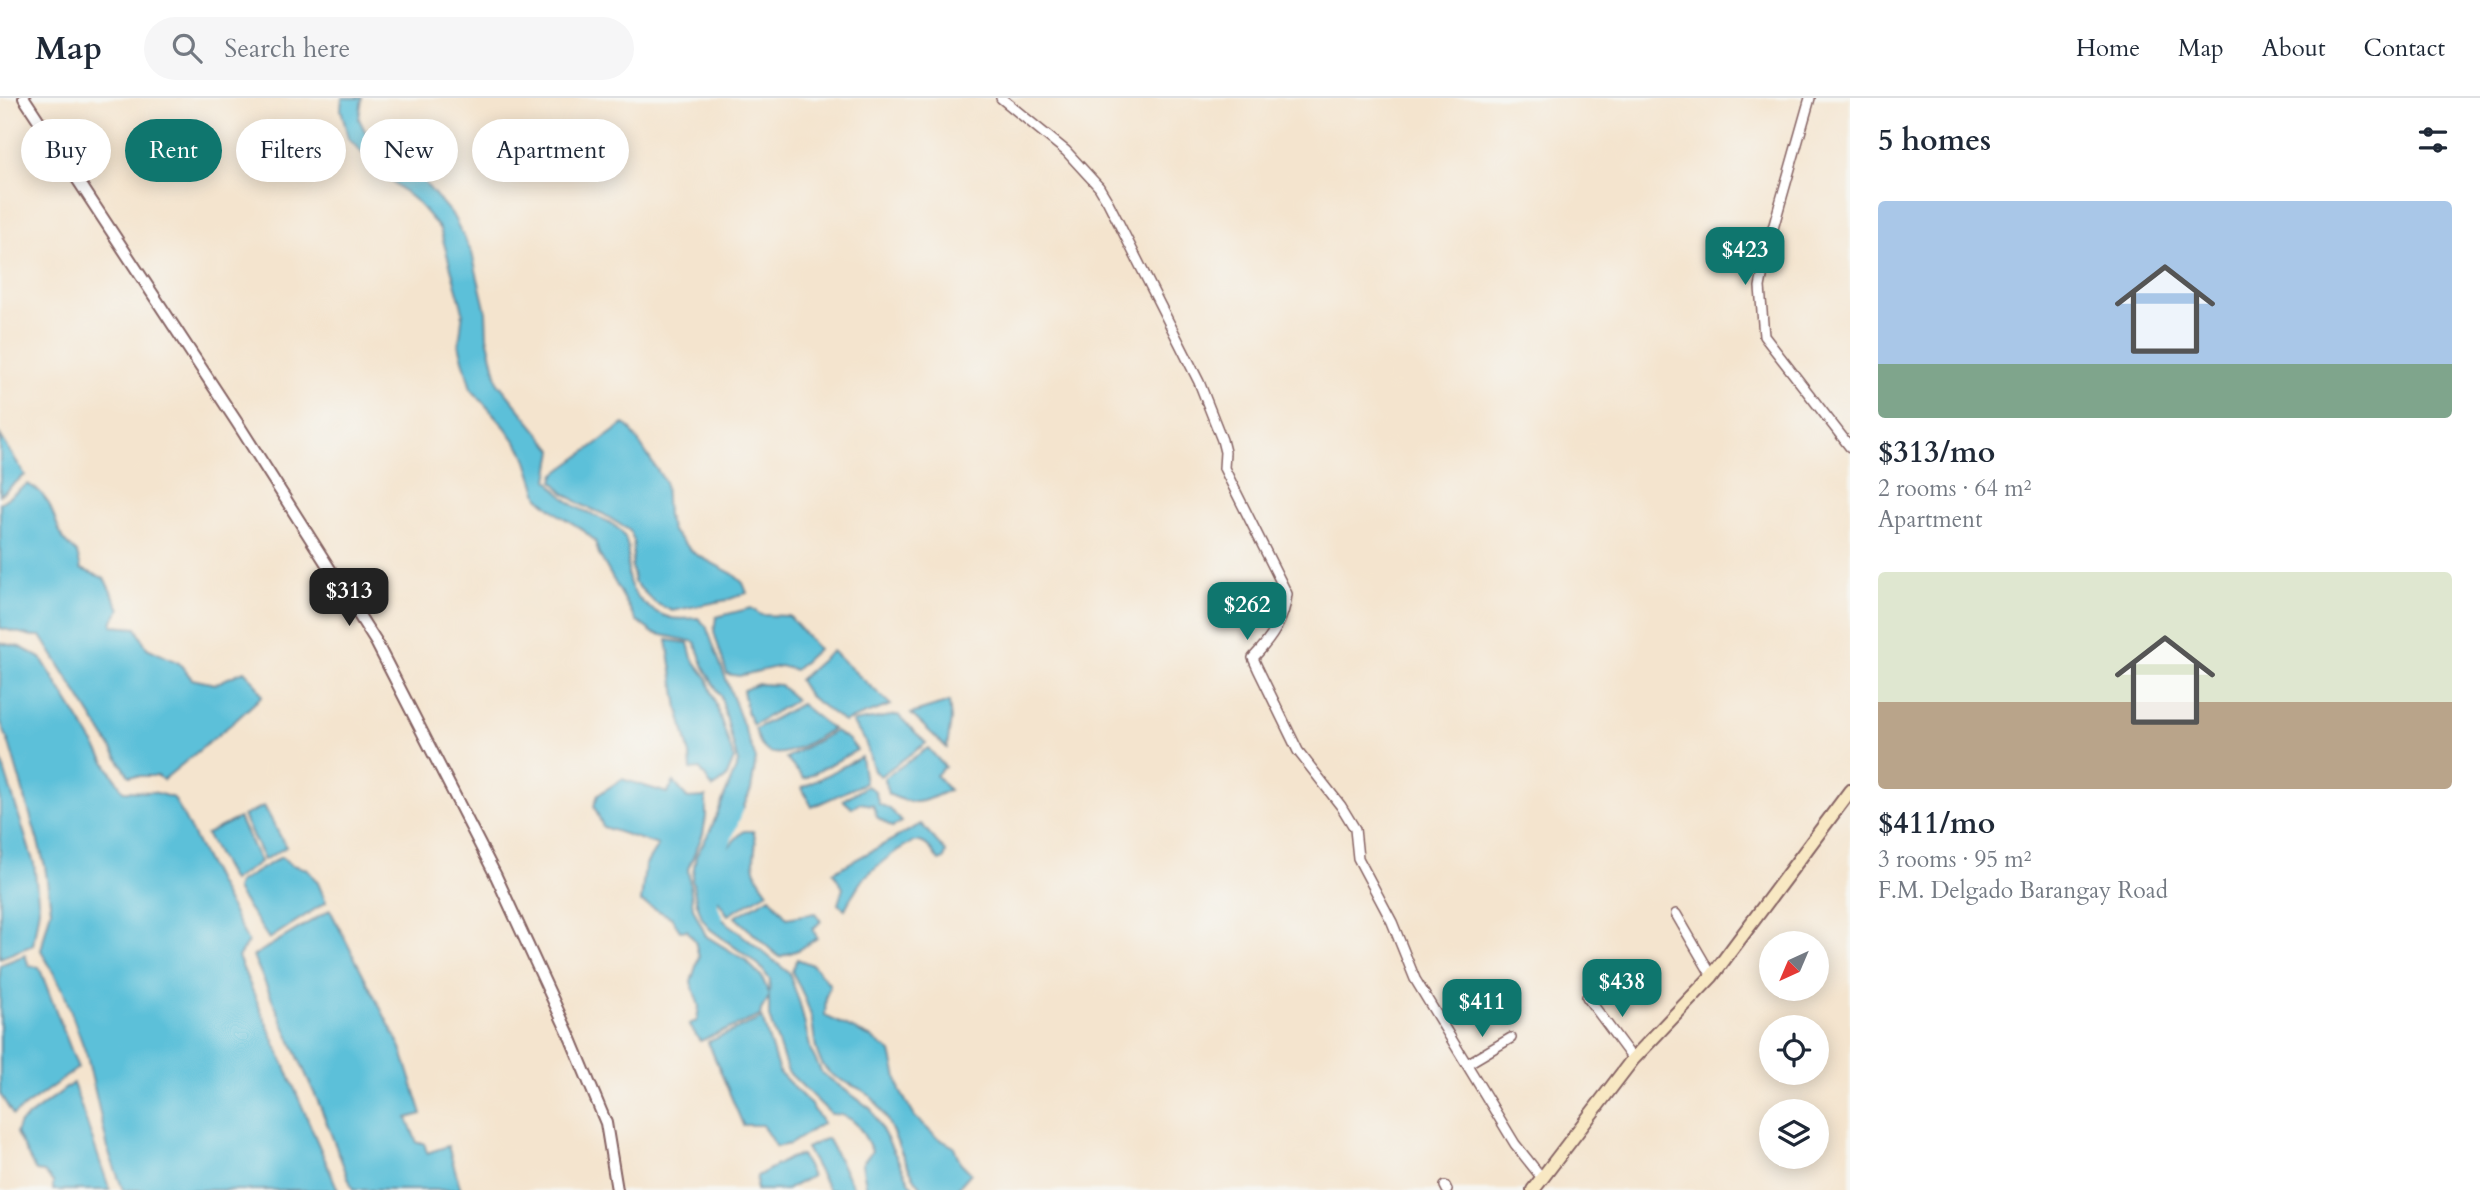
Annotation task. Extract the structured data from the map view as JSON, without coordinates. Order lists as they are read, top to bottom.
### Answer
{
  "north": "bottom left",
  "page": {
    "header": "Map",
    "search": "Search here",
    "nav": [
      "Home",
      "Map",
      "About",
      "Contact"
    ],
    "heading": "5 homes",
    "chip": [
      "Buy",
      "Rent",
      "Filters",
      "New",
      "Apartment"
    ],
    "list": [
      {
        "name": "$313/mo",
        "note": "2 rooms · 64 m² · Apartment"
      },
      {
        "name": "$411/mo",
        "note": "3 rooms · 95 m² · F.M. Delgado Barangay Road"
      }
    ],
    "price": [
      "$423",
      "$313",
      "$262",
      "$438",
      "$411"
    ]
  }
}
